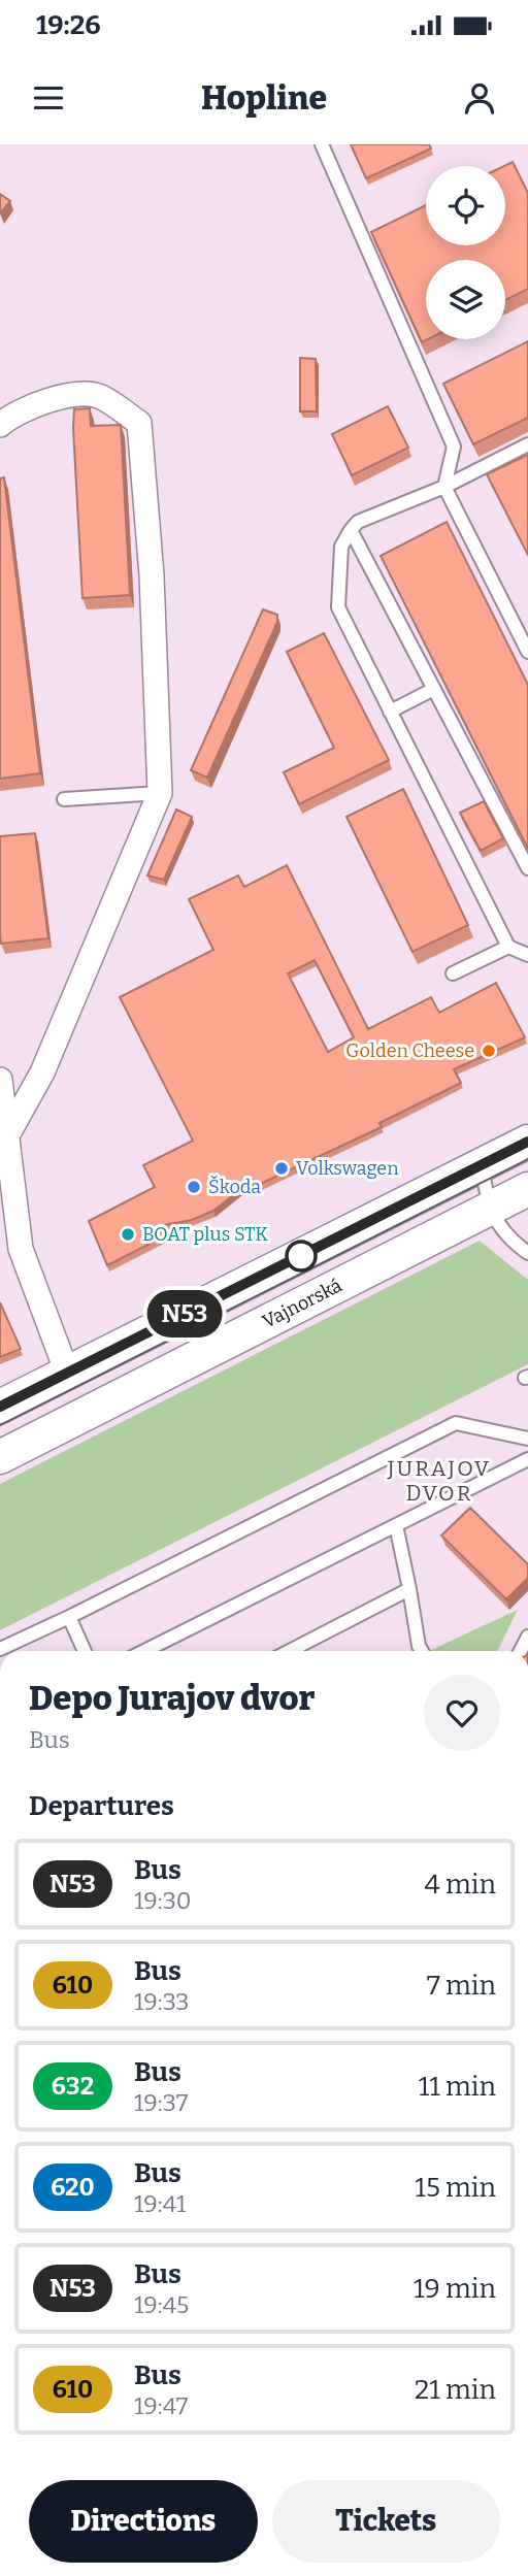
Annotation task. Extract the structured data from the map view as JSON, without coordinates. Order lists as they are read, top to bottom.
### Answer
{
  "streets": {
    "main road": ["Vajnorská"]
  },
  "districts": ["JURAJOV DVOR"],
  "places": [
    "Golden Cheese",
    "Volkswagen",
    "Škoda",
    "BOAT plus STK"
  ],
  "lines": ["bus line N53"],
  "page": {
    "status": "19:26",
    "header": "Hopline",
    "on_map": "N53",
    "heading": [
      ["Depo Jurajov dvor", "Bus"],
      "Departures"
    ],
    "list": [
      {
        "mark": "N53",
        "name": "Bus",
        "note": "19:30",
        "value": "4 min"
      },
      {
        "mark": "610",
        "name": "Bus",
        "note": "19:33",
        "value": "7 min"
      },
      {
        "mark": "632",
        "name": "Bus",
        "note": "19:37",
        "value": "11 min"
      },
      {
        "mark": "620",
        "name": "Bus",
        "note": "19:41",
        "value": "15 min"
      },
      {
        "mark": "N53",
        "name": "Bus",
        "note": "19:45",
        "value": "19 min"
      },
      {
        "mark": "610",
        "name": "Bus",
        "note": "19:47",
        "value": "21 min"
      }
    ],
    "buttons": ["Directions", "Tickets"]
  }
}
